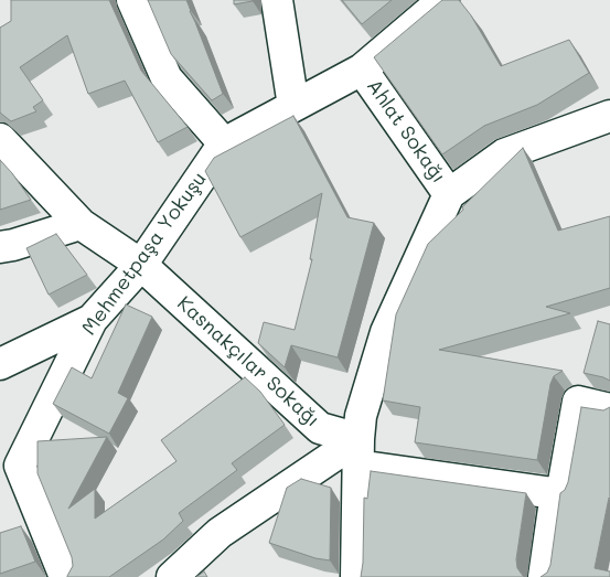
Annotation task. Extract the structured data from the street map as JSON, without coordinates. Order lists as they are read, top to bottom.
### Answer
{
  "streets": {
    "street": ["Ahlat Sokağı", "Mehmetpaşa Yokuşu", "Kasnakçılar Sokağı"]
  },
  "crossings": [
    ["Ahlat Sokağı", "Mehmetpaşa Yokuşu"],
    ["Mehmetpaşa Yokuşu", "Kasnakçılar Sokağı"]
  ]
}
